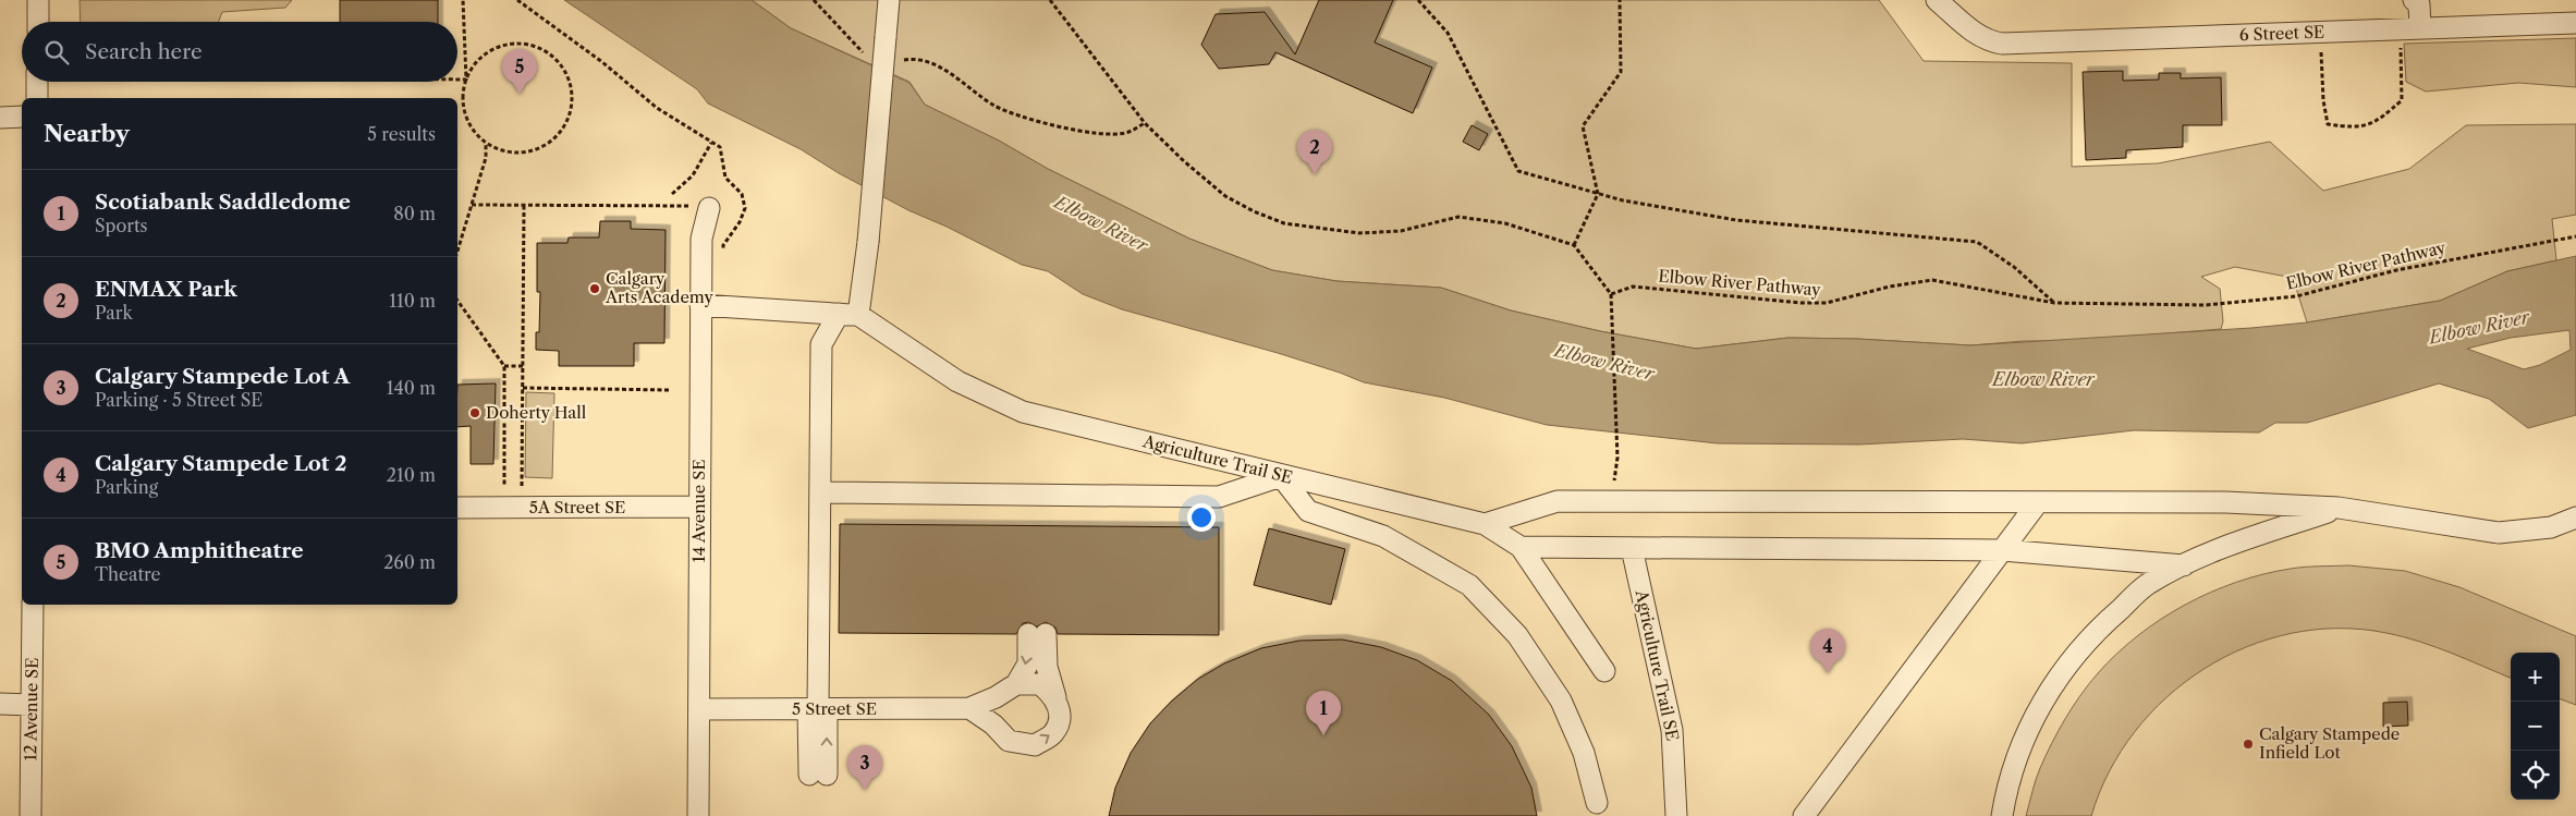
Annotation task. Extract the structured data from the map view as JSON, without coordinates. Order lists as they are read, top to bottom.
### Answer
{
  "streets": {
    "street": [
      "6 Street SE",
      "Agriculture Trail SE",
      "5A Street SE",
      "14 Avenue SE",
      "12 Avenue SE",
      "5 Street SE"
    ],
    "path": ["Elbow River Pathway"]
  },
  "crossings": [
    ["5A Street SE", "14 Avenue SE"],
    ["14 Avenue SE", "5 Street SE"]
  ],
  "water": ["Elbow River"],
  "places": ["Calgary Arts Academy", "Doherty Hall", "Calgary Stampede Infield Lot"],
  "page": {
    "search": "Search here",
    "pins": [
      "5",
      "2",
      "4",
      "1",
      "3"
    ],
    "heading": ["Nearby", "5 results"],
    "list": [
      {
        "mark": "1",
        "name": "Scotiabank Saddledome",
        "note": "Sports",
        "value": "80 m"
      },
      {
        "mark": "2",
        "name": "ENMAX Park",
        "note": "Park",
        "value": "110 m"
      },
      {
        "mark": "3",
        "name": "Calgary Stampede Lot A",
        "note": "Parking · 5 Street SE",
        "value": "140 m"
      },
      {
        "mark": "4",
        "name": "Calgary Stampede Lot 2",
        "note": "Parking",
        "value": "210 m"
      },
      {
        "mark": "5",
        "name": "BMO Amphitheatre",
        "note": "Theatre",
        "value": "260 m"
      }
    ],
    "map_buttons": ["+", "−"]
  }
}
